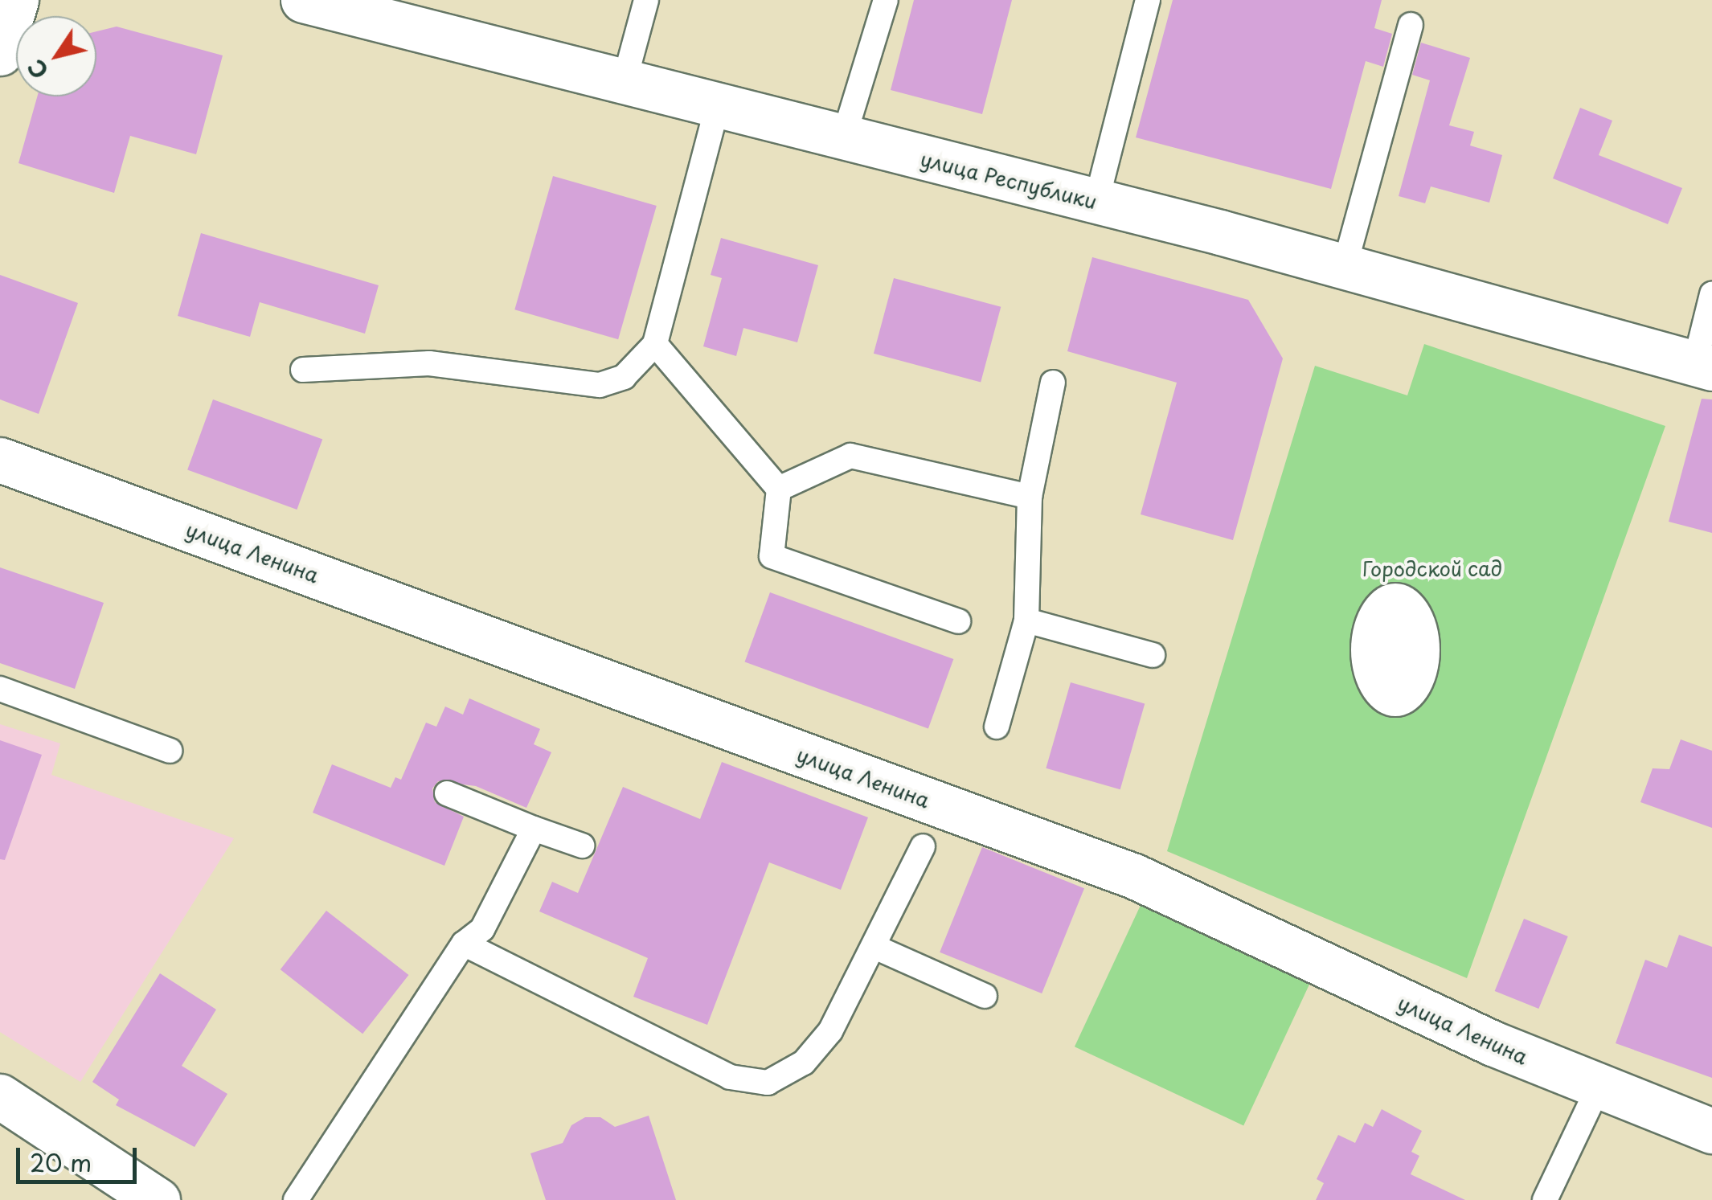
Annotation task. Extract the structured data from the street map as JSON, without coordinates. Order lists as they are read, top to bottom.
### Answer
{
  "streets": {
    "street": ["улица Республики", "улица Ленина"]
  },
  "parks": ["Городской сад"],
  "scale_bar": "20 m",
  "north": "bottom left"
}
